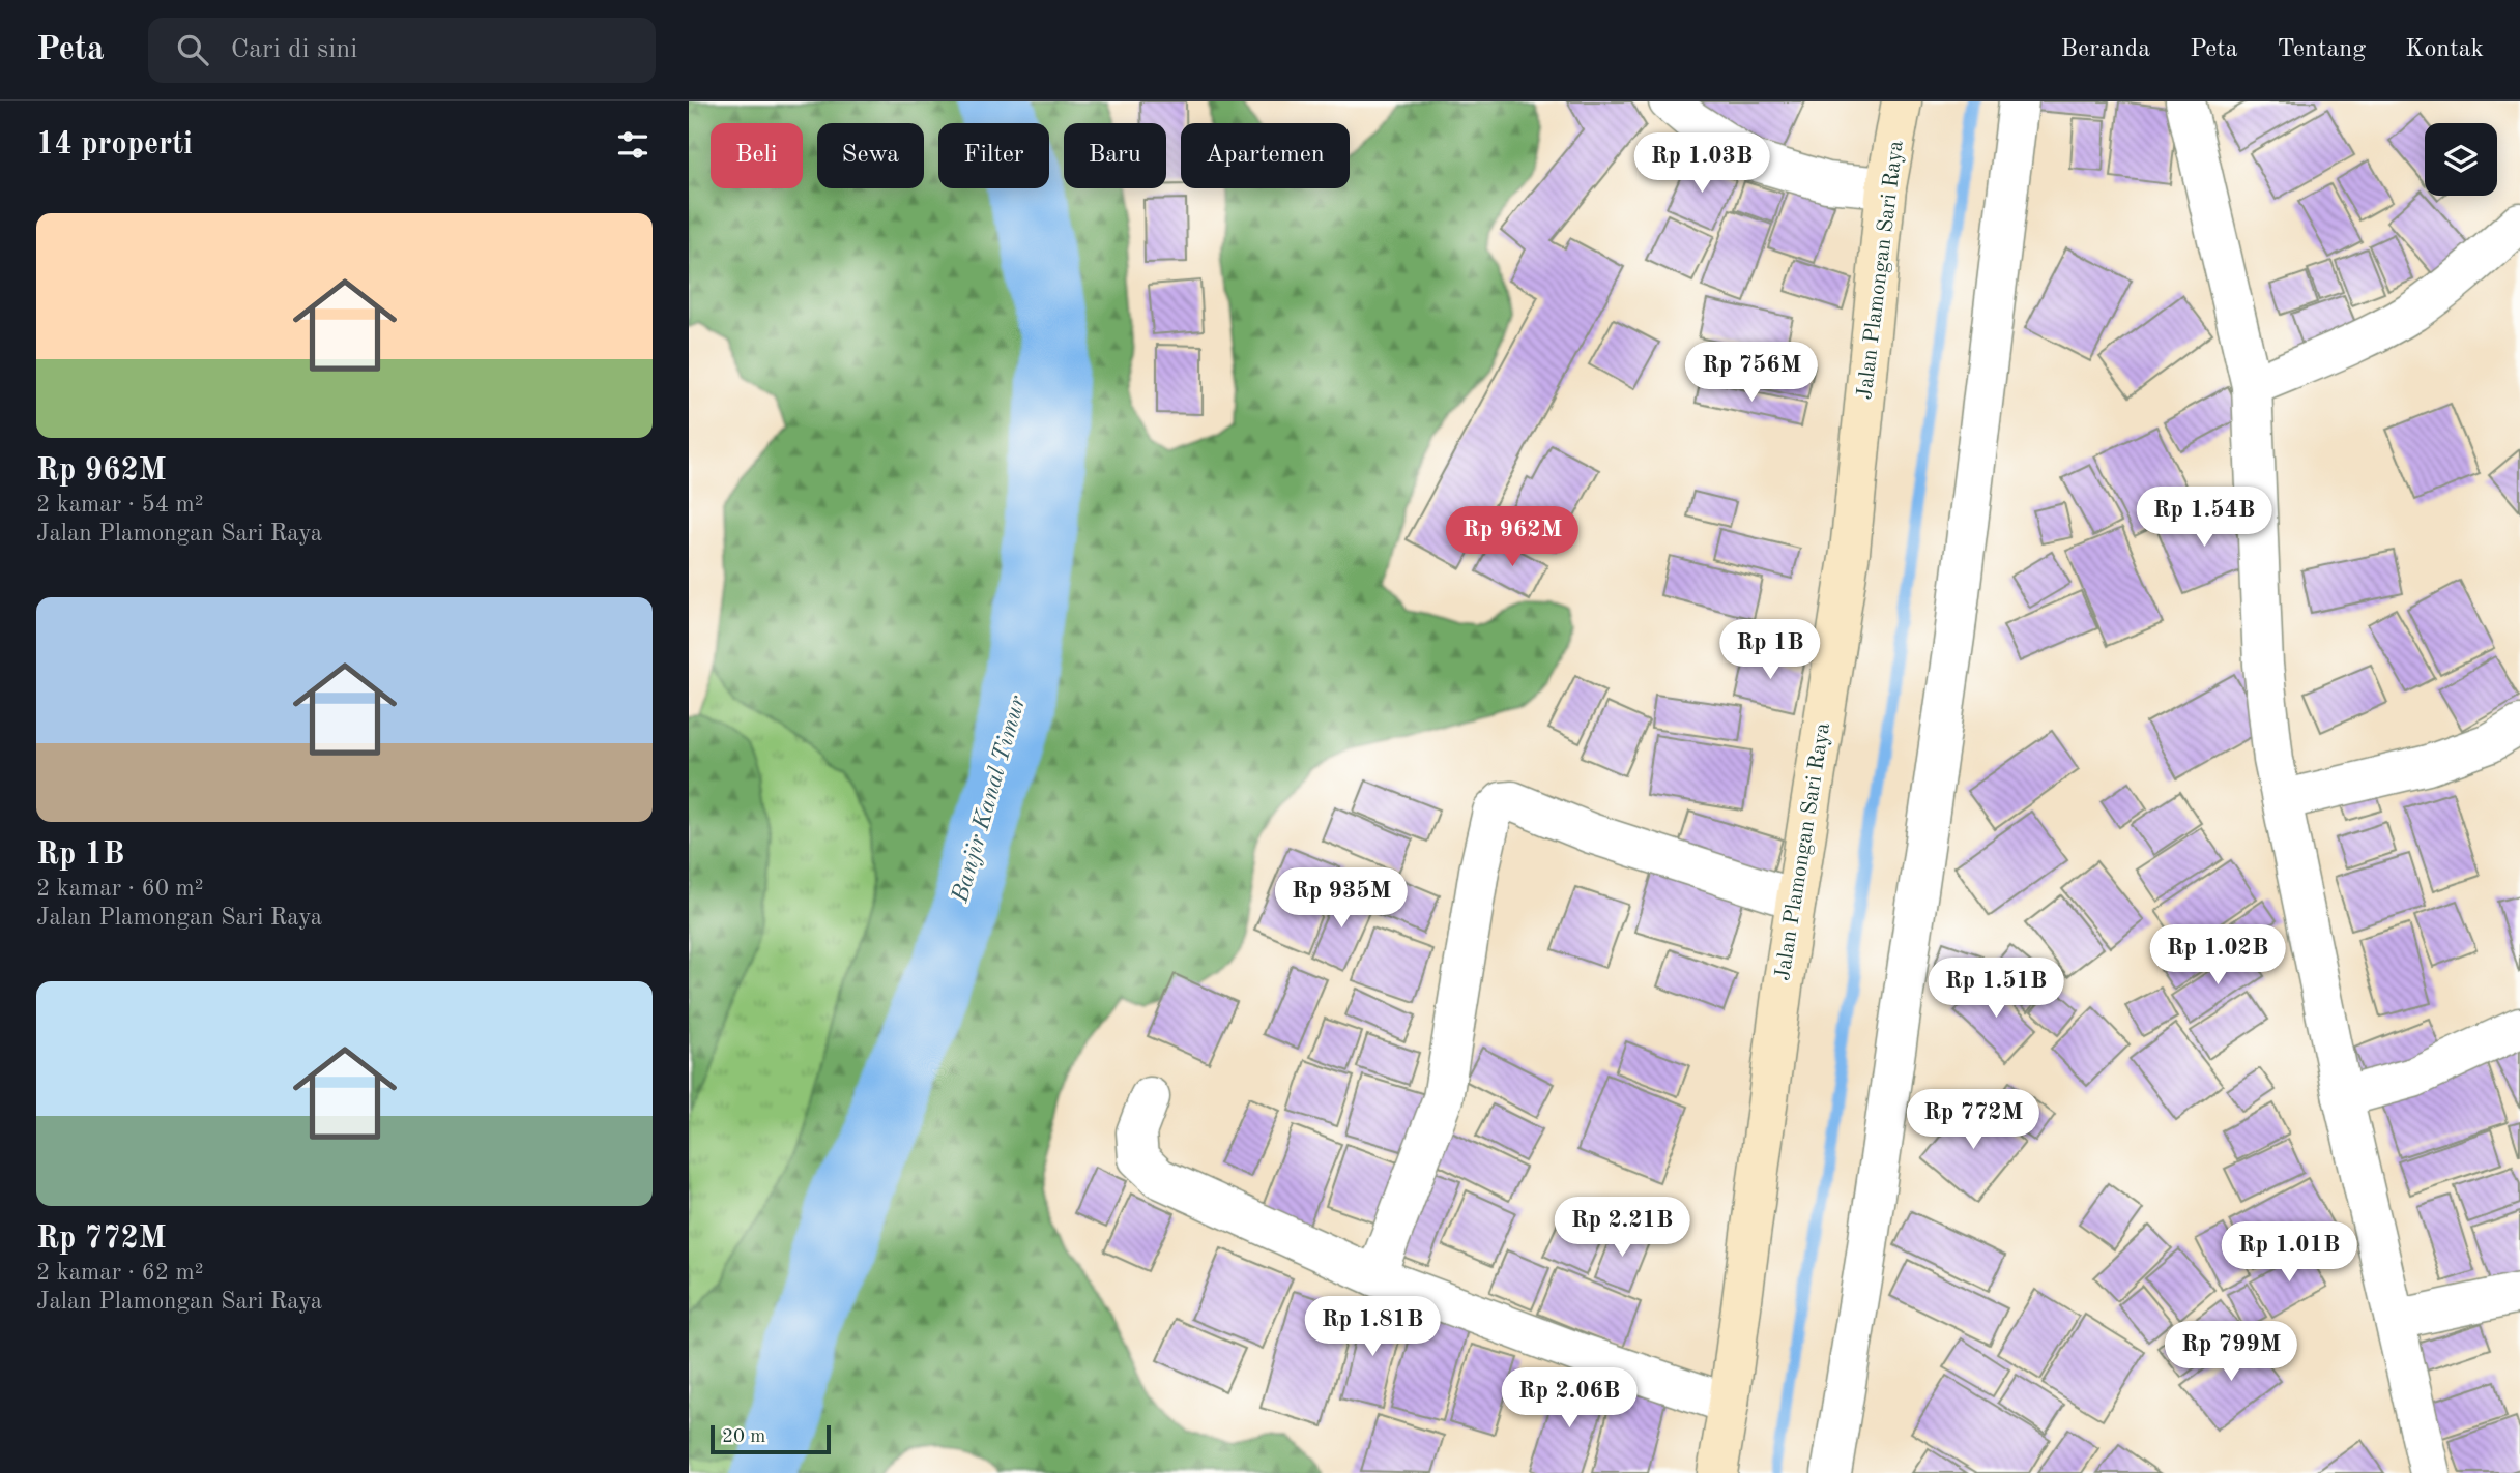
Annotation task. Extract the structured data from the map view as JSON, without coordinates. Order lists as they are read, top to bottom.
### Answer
{
  "streets": {
    "street": ["Jalan Plamongan Sari Raya"]
  },
  "water": ["Banjir Kanal Timur"],
  "scale_bar": "20 m",
  "page": {
    "header": "Peta",
    "search": "Cari di sini",
    "nav": [
      "Beranda",
      "Peta",
      "Tentang",
      "Kontak"
    ],
    "heading": "14 properti",
    "chip": [
      "Beli",
      "Sewa",
      "Filter",
      "Baru",
      "Apartemen"
    ],
    "price": [
      "Rp 1.03B",
      "Rp 756M",
      "Rp 1.54B",
      "Rp 962M",
      "Rp 1B",
      "Rp 935M",
      "Rp 1.02B",
      "Rp 1.51B",
      "Rp 772M",
      "Rp 2.21B",
      "Rp 1.01B",
      "Rp 1.81B",
      "Rp 799M",
      "Rp 2.06B"
    ],
    "list": [
      {
        "name": "Rp 962M",
        "note": "2 kamar · 54 m² · Jalan Plamongan Sari Raya"
      },
      {
        "name": "Rp 1B",
        "note": "2 kamar · 60 m² · Jalan Plamongan Sari Raya"
      },
      {
        "name": "Rp 772M",
        "note": "2 kamar · 62 m² · Jalan Plamongan Sari Raya"
      }
    ],
    "scale": "20 m"
  }
}
